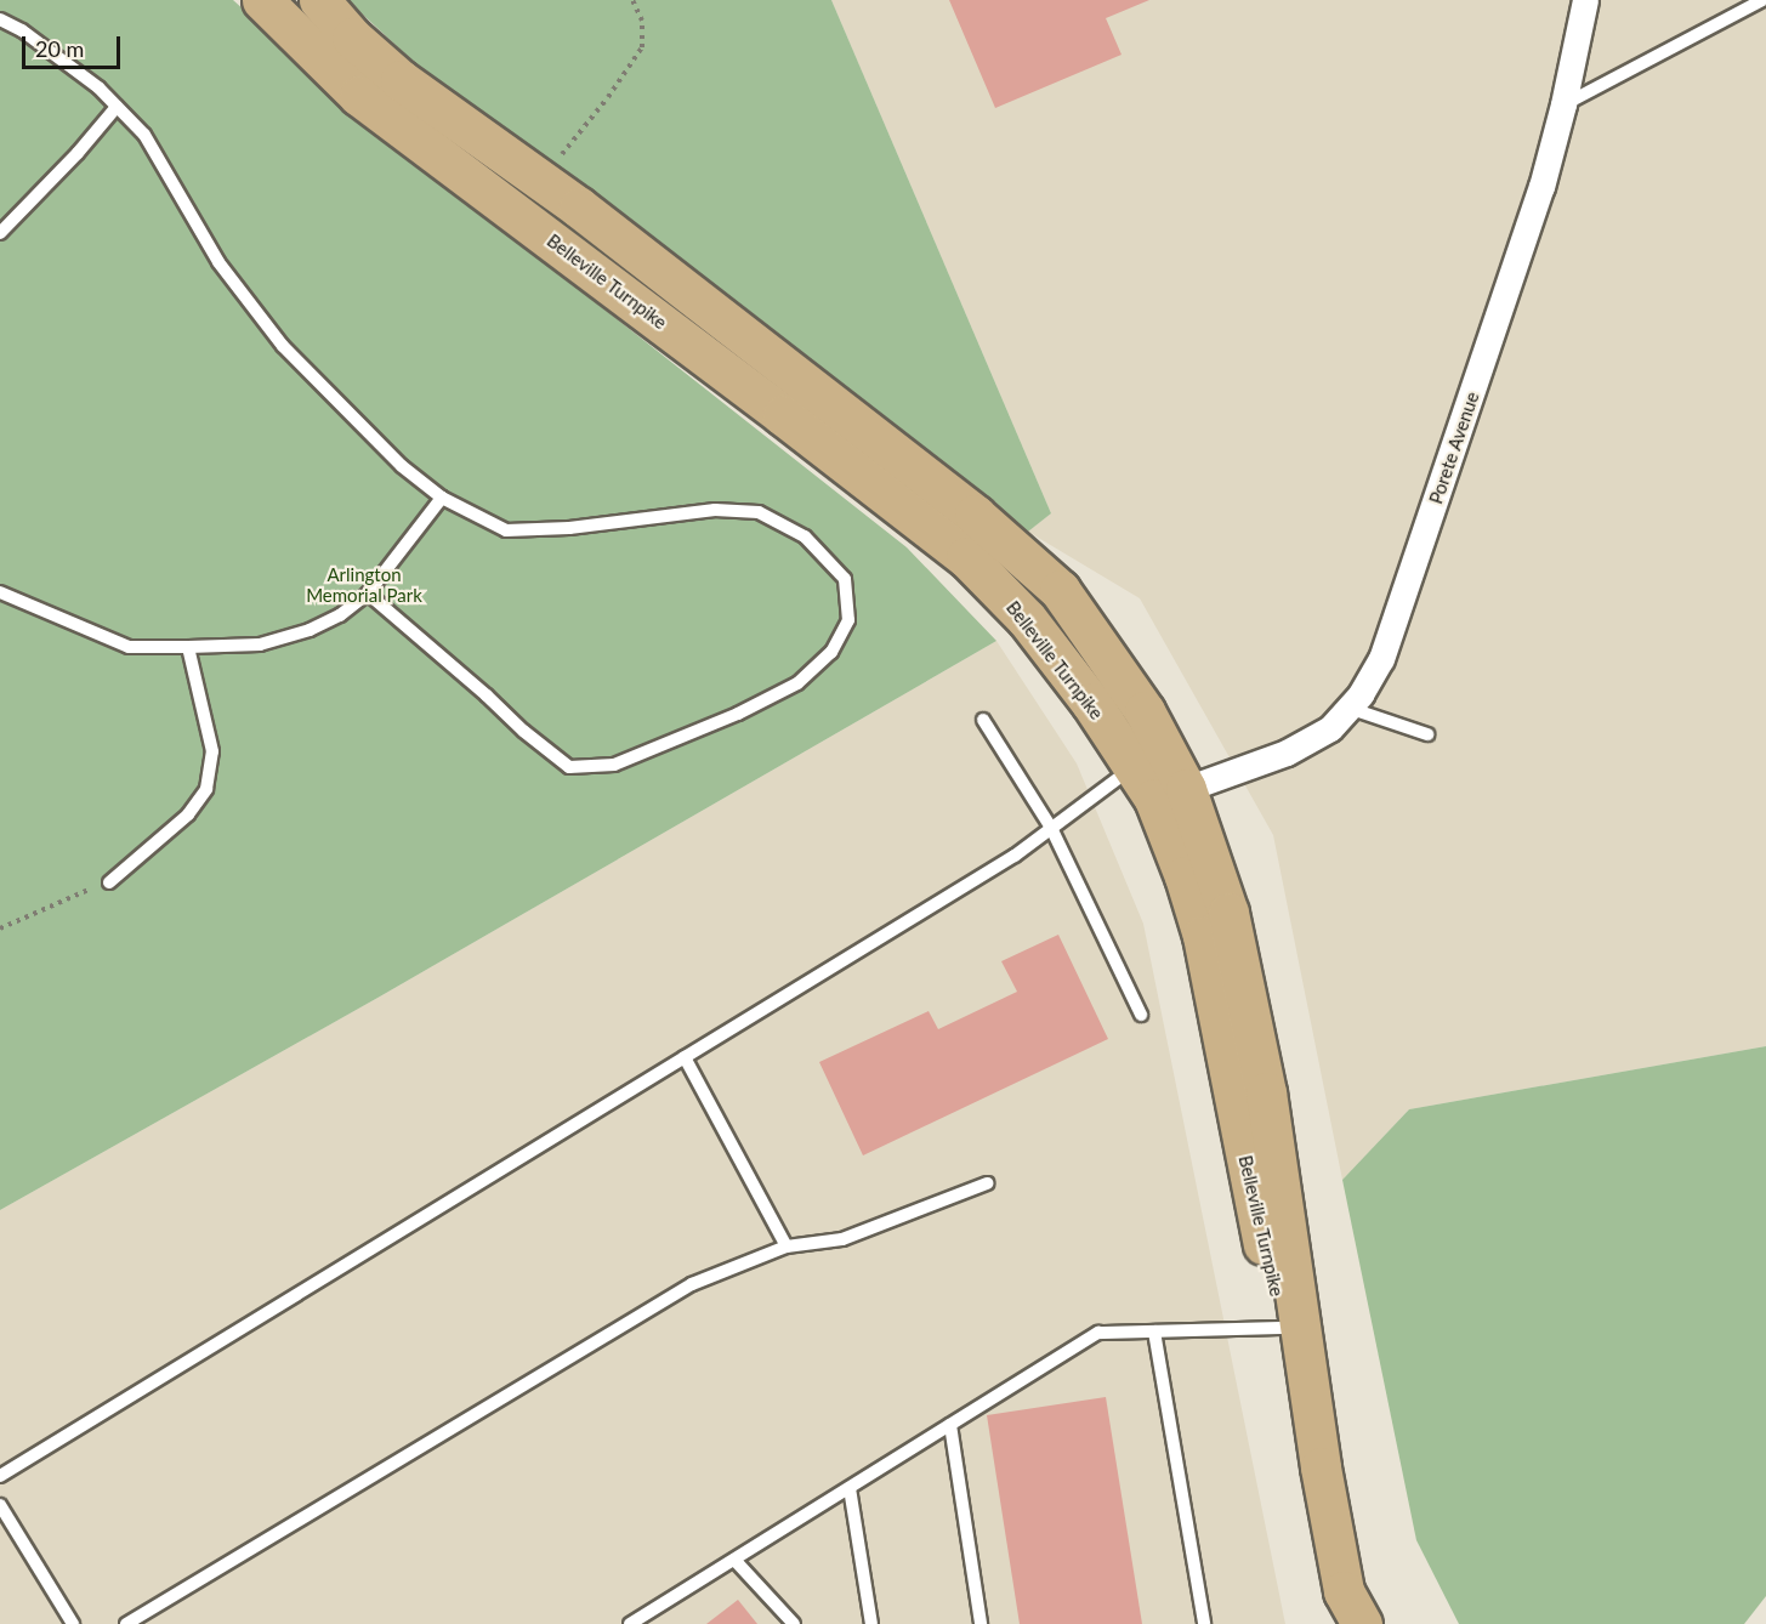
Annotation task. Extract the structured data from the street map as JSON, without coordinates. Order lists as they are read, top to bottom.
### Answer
{
  "streets": {
    "main road": ["Belleville Turnpike"],
    "street": ["Porete Avenue"]
  },
  "crossings": [
    ["Belleville Turnpike", "Porete Avenue"]
  ],
  "parks": ["Arlington Memorial Park"],
  "scale_bar": "20 m"
}
